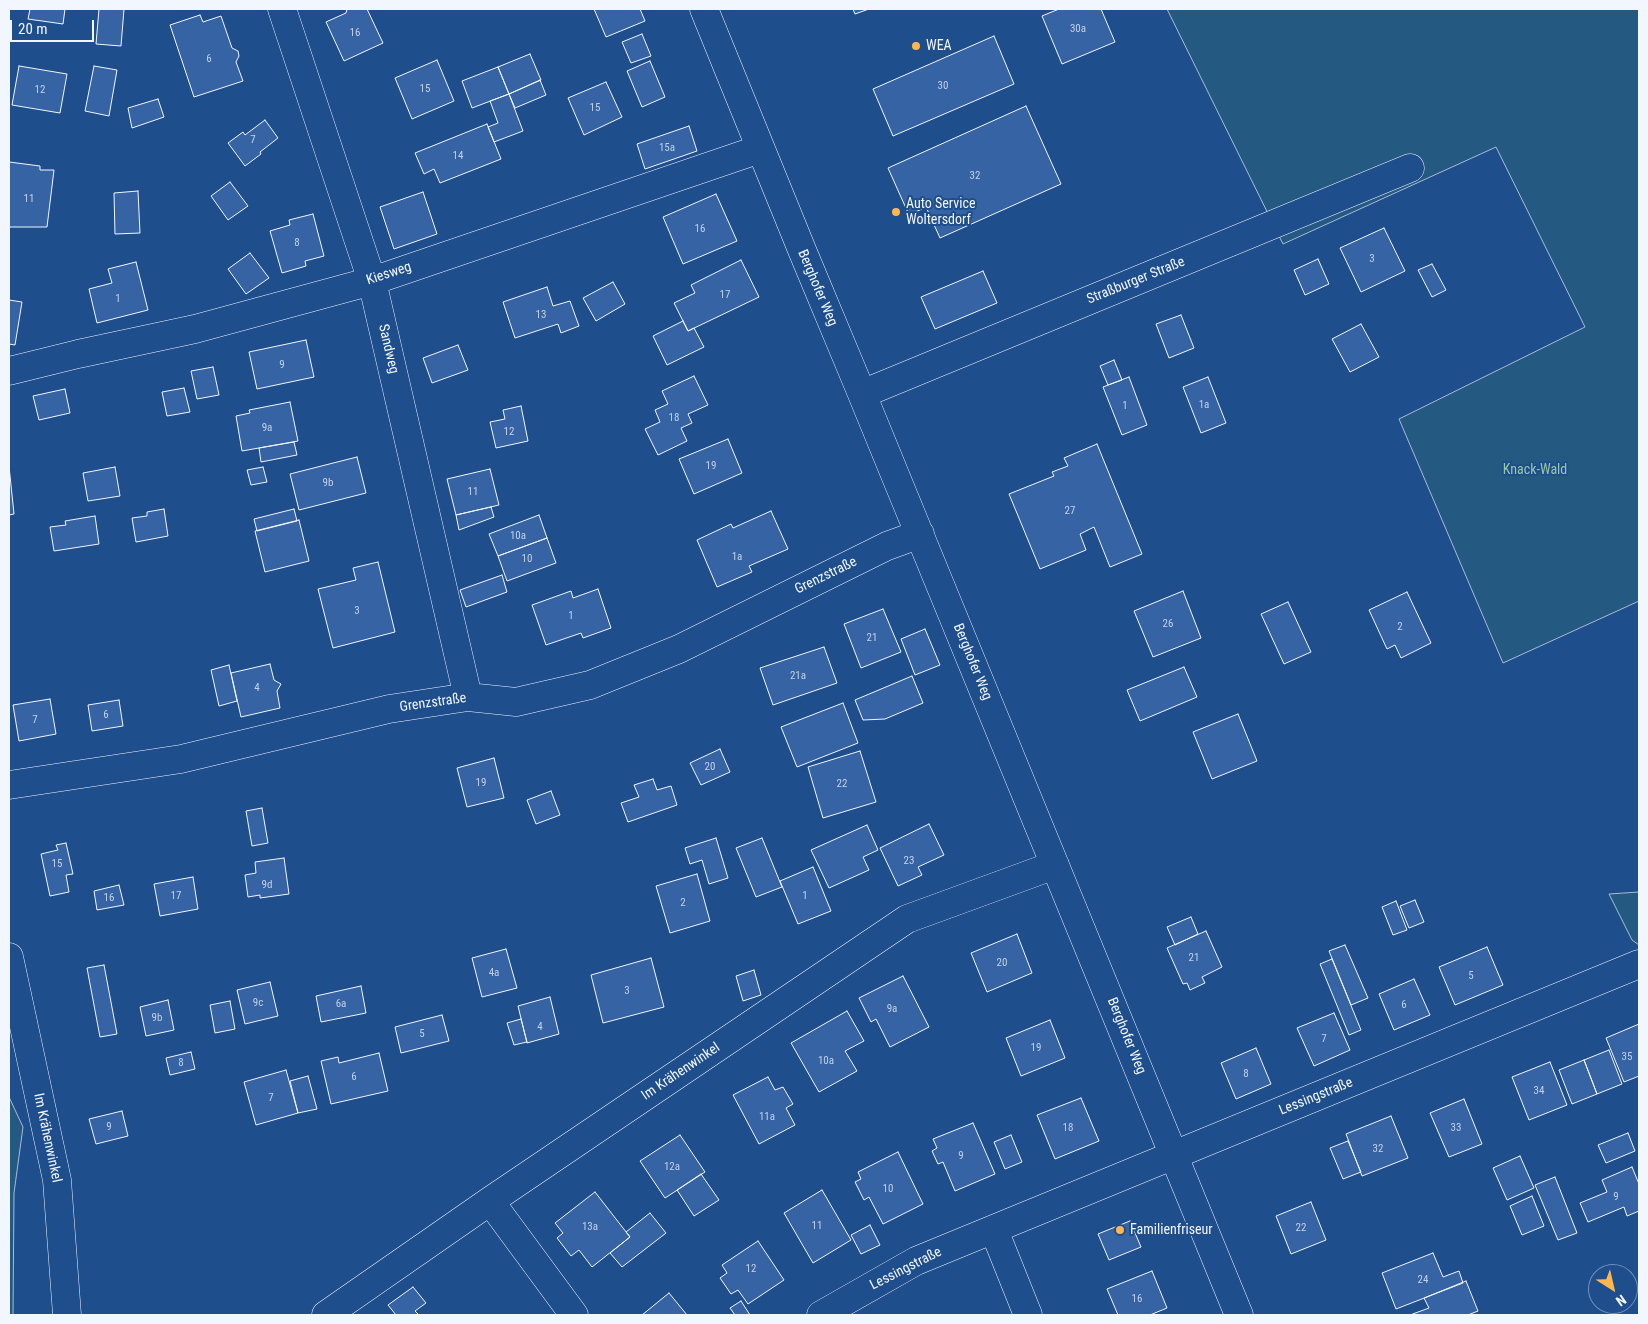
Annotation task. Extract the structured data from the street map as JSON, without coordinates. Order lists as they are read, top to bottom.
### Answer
{
  "streets": {
    "street": [
      "Kiesweg",
      "Straßburger Straße",
      "Berghofer Weg",
      "Sandweg",
      "Grenzstraße",
      "Im Krähenwinkel",
      "Lessingstraße"
    ]
  },
  "crossings": [
    ["Kiesweg", "Berghofer Weg"],
    ["Kiesweg", "Sandweg"],
    ["Straßburger Straße", "Berghofer Weg"],
    ["Berghofer Weg", "Grenzstraße"],
    ["Berghofer Weg", "Im Krähenwinkel"],
    ["Berghofer Weg", "Lessingstraße"],
    ["Sandweg", "Grenzstraße"]
  ],
  "parks": ["Knack-Wald"],
  "places": ["WEA", "Auto Service Woltersdorf", "Familienfriseur"],
  "house_numbers": [
    "30a",
    "16",
    "6",
    "30",
    "15",
    "12",
    "15",
    "7",
    "15a",
    "14",
    "32",
    "11",
    "16",
    "8",
    "3",
    "17",
    "1",
    "13",
    "9",
    "1a",
    "1",
    "18",
    "9a",
    "12",
    "19",
    "9b",
    "11",
    "27",
    "10a",
    "1a",
    "10",
    "3",
    "1",
    "26",
    "2",
    "21",
    "21a",
    "4",
    "6",
    "7",
    "20",
    "19",
    "22",
    "23",
    "15",
    "9d",
    "17",
    "1",
    "16",
    "2",
    "21",
    "20",
    "4a",
    "5",
    "3",
    "9c",
    "6a",
    "6",
    "9a",
    "9b",
    "4",
    "5",
    "7",
    "19",
    "35",
    "10a",
    "8",
    "8",
    "6",
    "34",
    "7",
    "11a",
    "9",
    "18",
    "33",
    "32",
    "9",
    "12a",
    "10",
    "9",
    "11",
    "13a",
    "22",
    "12",
    "24",
    "16"
  ],
  "scale_bar": "20 m",
  "north": "bottom right"
}
